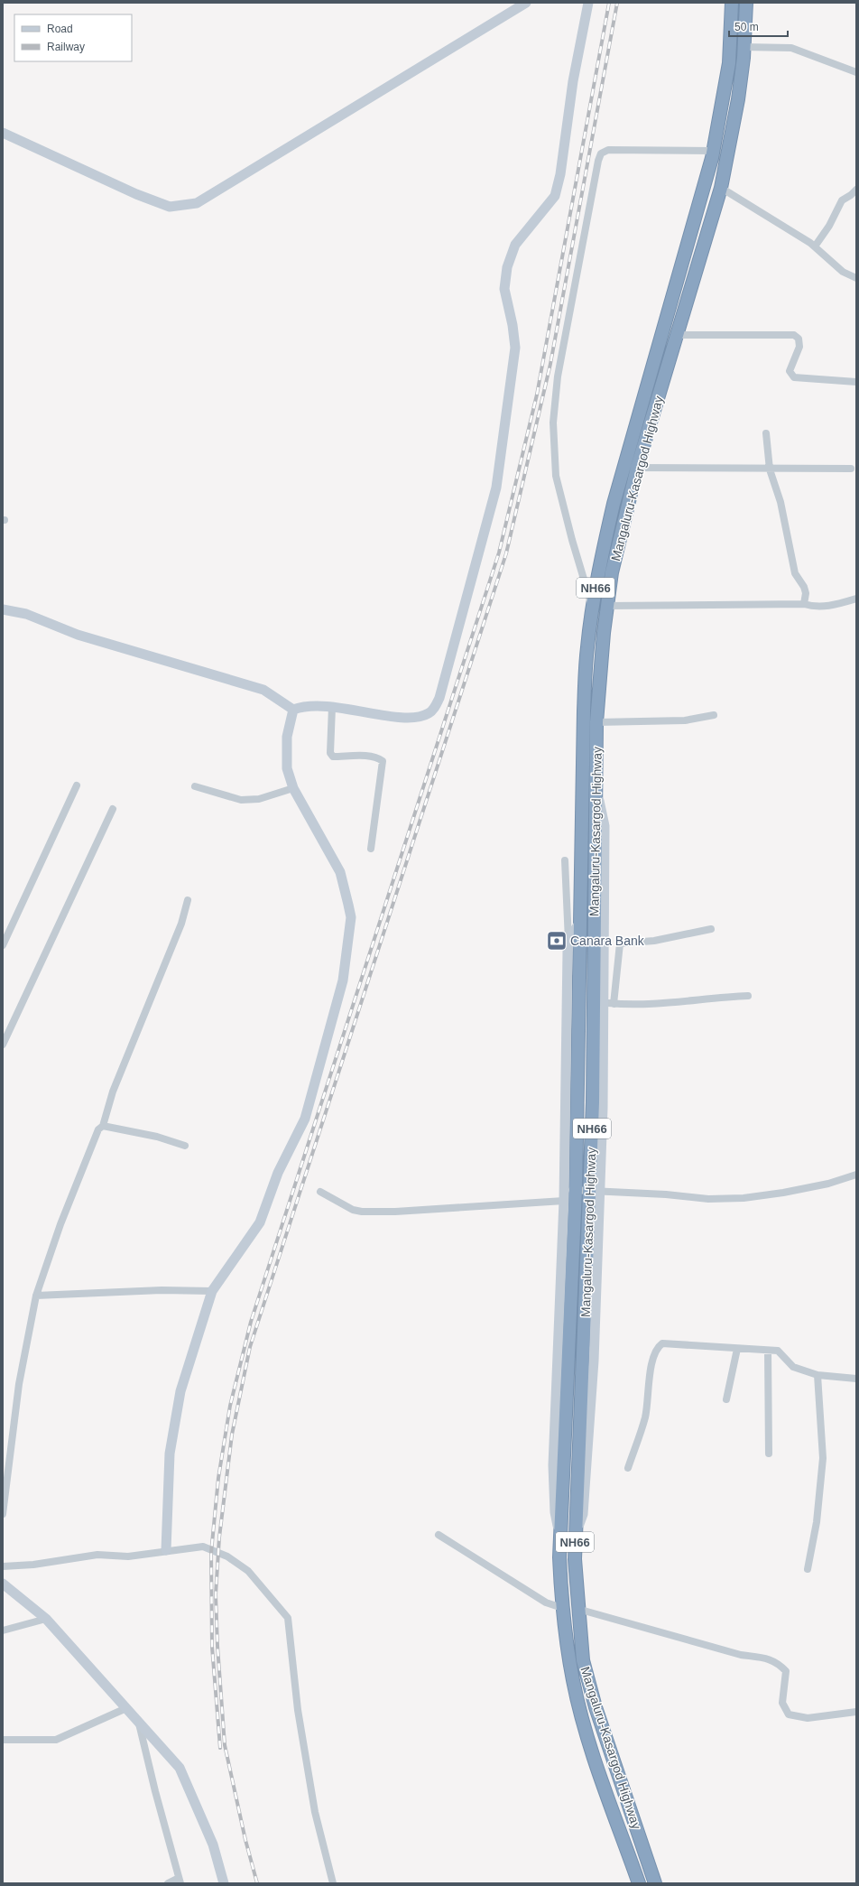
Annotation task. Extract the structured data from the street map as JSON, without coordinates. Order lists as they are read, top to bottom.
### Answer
{
  "streets": {
    "highway": ["Mangaluru-Kasargod Highway", "NH66"]
  },
  "places": {
    "bank": ["Canara Bank"]
  },
  "legend": ["Road", "Railway"],
  "scale_bar": "50 m"
}
